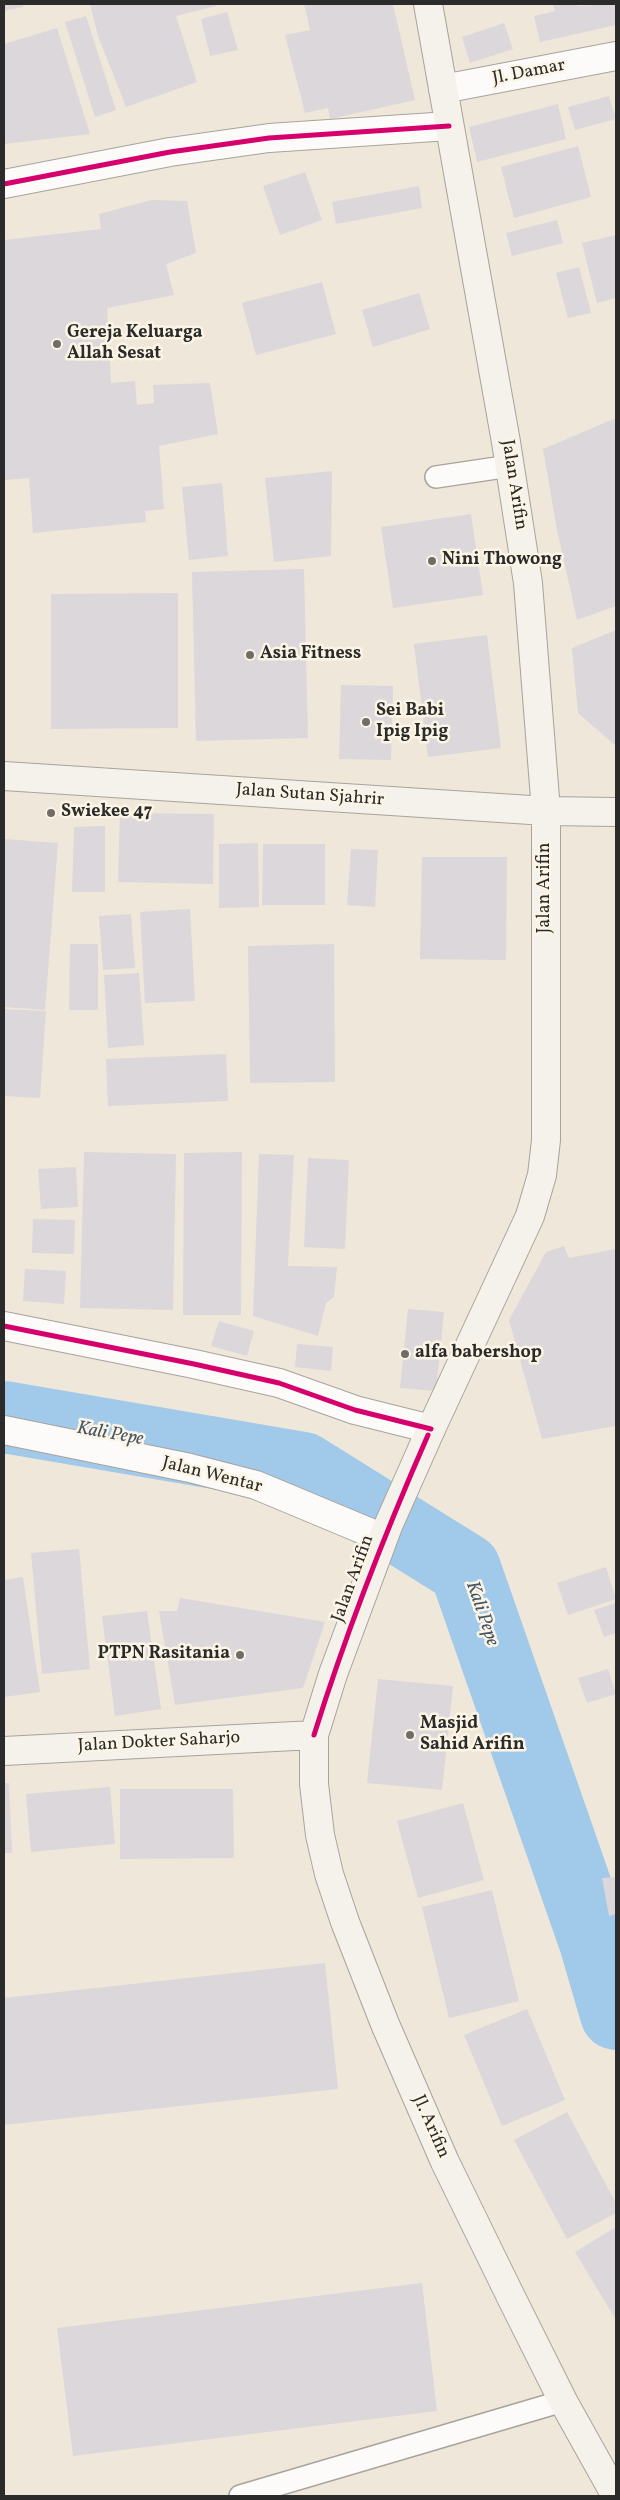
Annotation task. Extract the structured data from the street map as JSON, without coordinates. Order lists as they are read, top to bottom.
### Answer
{
  "streets": {
    "main road": [
      "Jalan Arifin",
      "Jalan Sutan Sjahrir",
      "Jalan Dokter Saharjo",
      "Jl. Arifin"
    ],
    "street": ["Jl. Damar", "Jalan Wentar"]
  },
  "crossings": [
    ["Jl. Damar", "Jalan Arifin"],
    ["Jalan Arifin", "Jalan Sutan Sjahrir"],
    ["Jalan Arifin", "Jalan Wentar"],
    ["Jalan Arifin", "Jalan Dokter Saharjo"],
    ["Jalan Arifin", "Jl. Arifin"],
    ["Jalan Dokter Saharjo", "Jl. Arifin"]
  ],
  "water": ["Kali Pepe"],
  "places": [
    "Gereja Keluarga Allah Sesat",
    "Nini Thowong",
    "Asia Fitness",
    "Sei Babi Ipig Ipig",
    "Swiekee 47",
    "alfa babershop",
    "PTPN Rasitania",
    "Masjid Sahid Arifin"
  ]
}
